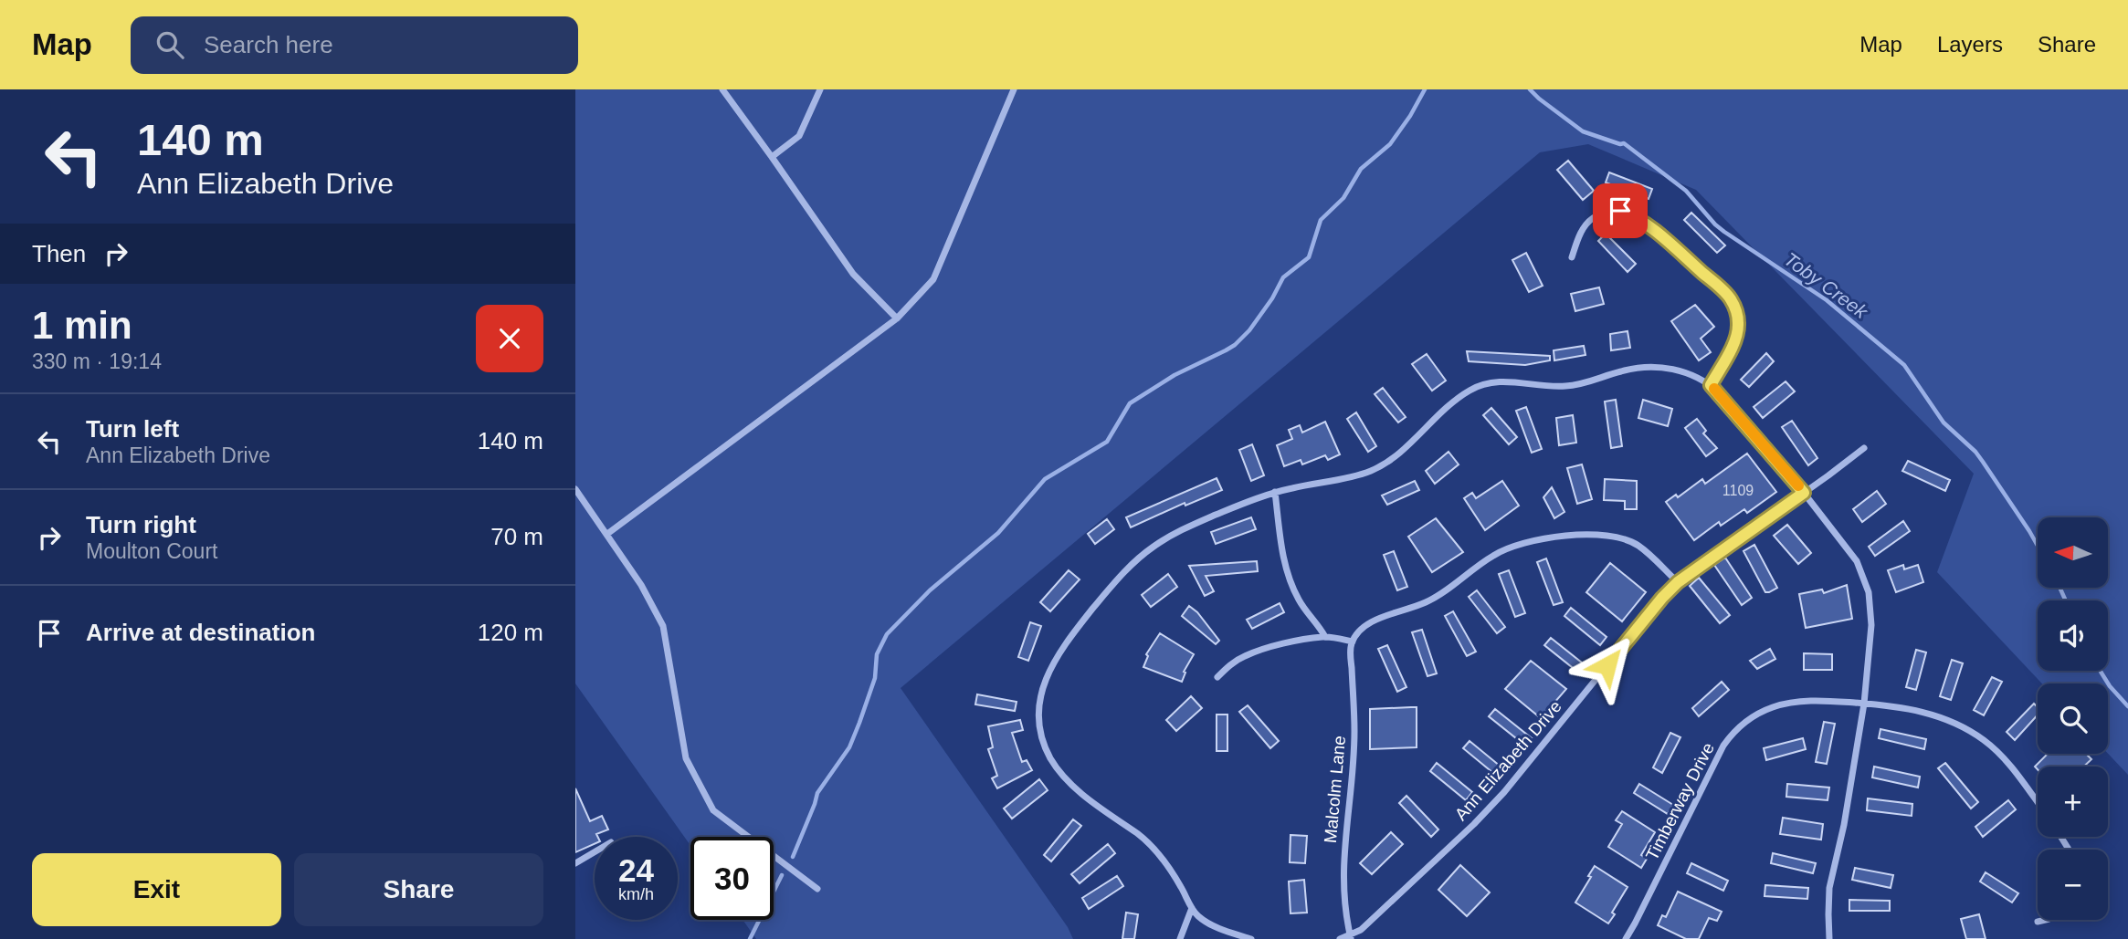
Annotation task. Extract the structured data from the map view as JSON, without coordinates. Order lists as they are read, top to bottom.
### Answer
{
  "streets": {
    "street": ["Ann Elizabeth Drive", "Malcolm Lane", "Timberway Drive"]
  },
  "crossings": [
    ["Ann Elizabeth Drive", "Malcolm Lane"]
  ],
  "water": ["Toby Creek"],
  "house_numbers": ["1109"],
  "north": "left",
  "page": {
    "header": "Map",
    "search": "Search here",
    "nav": ["Map", "Layers", "Share"],
    "turn": ["140 m", "Ann Elizabeth Drive"],
    "then": "Then",
    "heading": ["1 min", "330 m · 19:14"],
    "list": [
      {
        "name": "Turn left",
        "note": "Ann Elizabeth Drive",
        "value": "140 m"
      },
      {
        "name": "Turn right",
        "note": "Moulton Court",
        "value": "70 m"
      },
      {
        "name": "Arrive at destination",
        "value": "120 m"
      }
    ],
    "map_buttons": ["+", "−"],
    "speed": "24 km/h",
    "limit": "30",
    "buttons": ["Exit", "Share"]
  }
}
